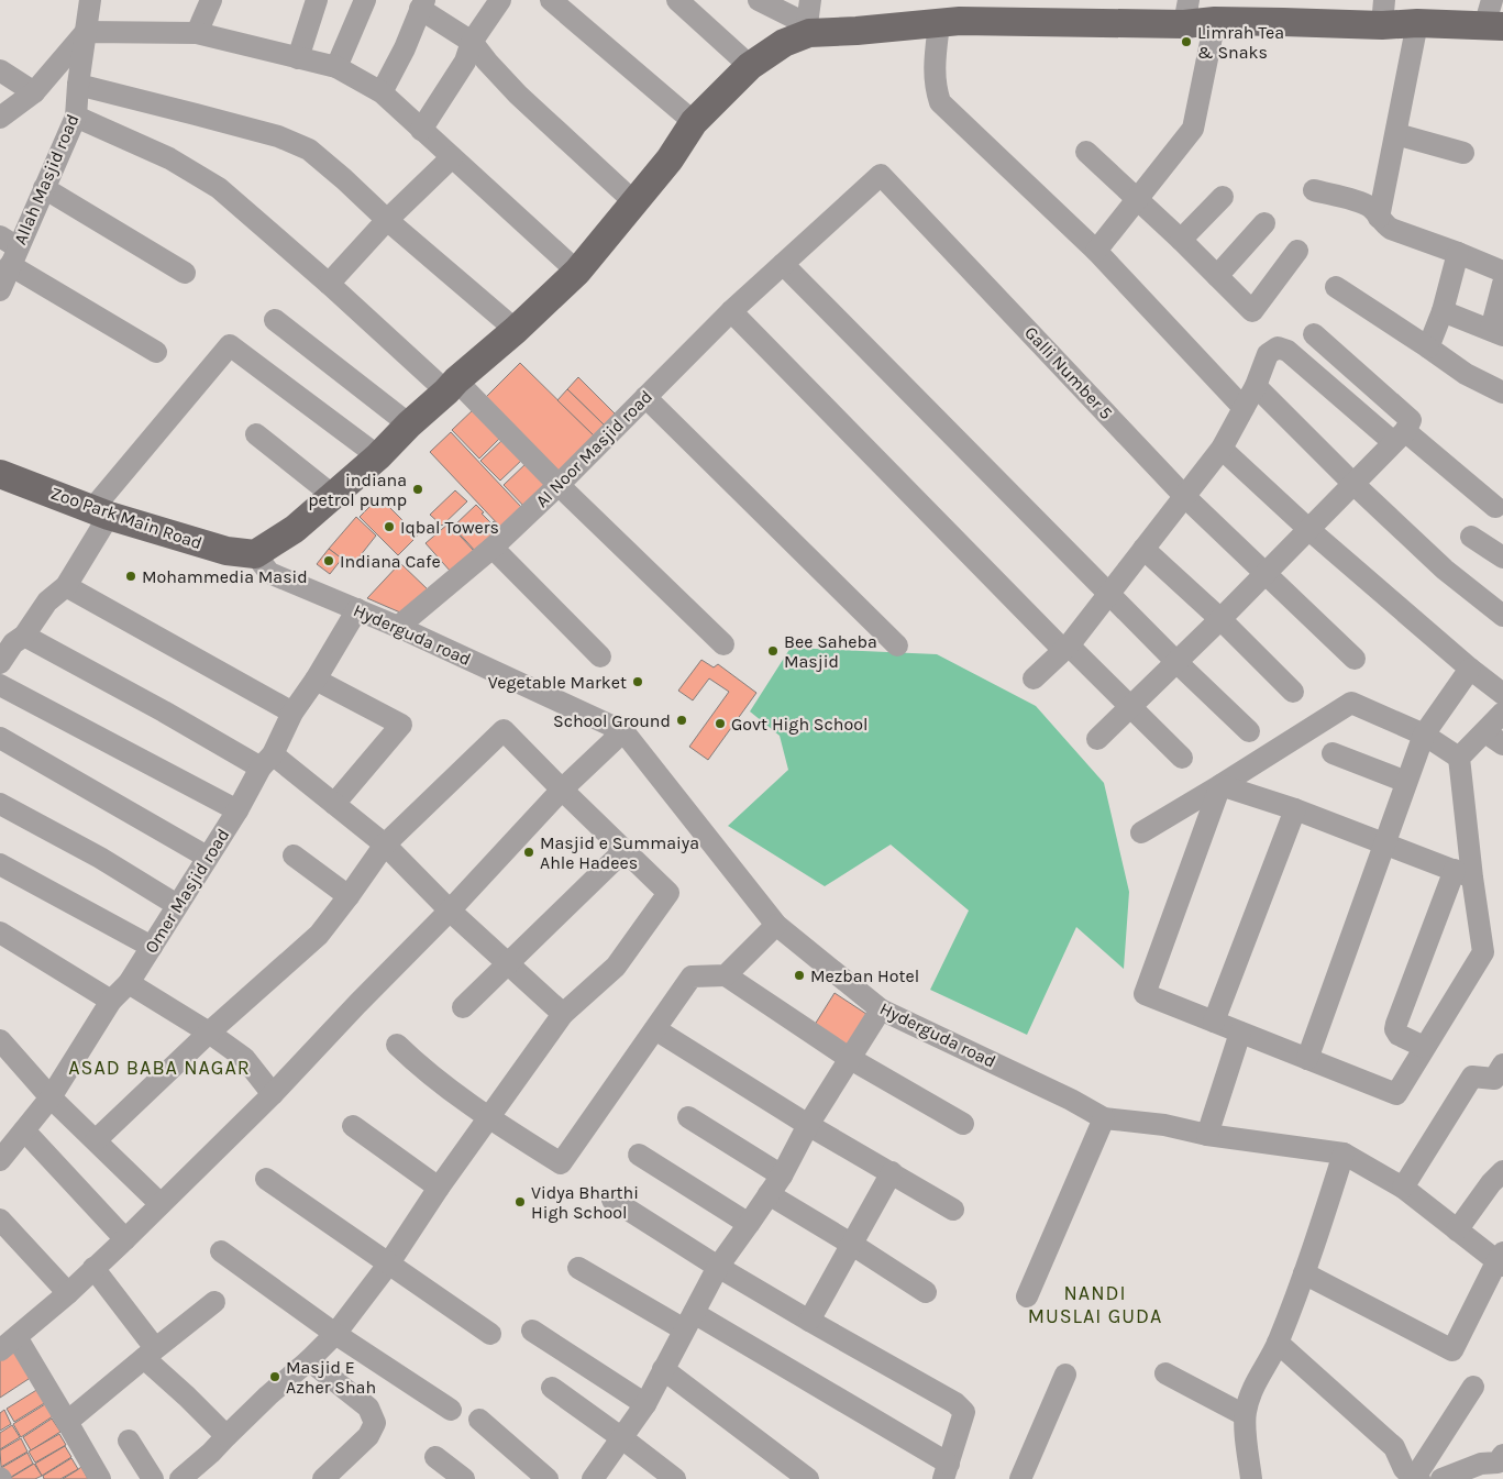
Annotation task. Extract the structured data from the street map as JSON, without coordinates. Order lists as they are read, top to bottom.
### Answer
{
  "streets": {
    "main road": ["Zoo Park Main Road"],
    "street": [
      "Allah Masjid road",
      "Galli Number 5",
      "AI Noor Masjid road",
      "Hyderguda road",
      "Omer Masjid road"
    ]
  },
  "crossings": [
    ["Galli Number 5", "AI Noor Masjid road"],
    ["AI Noor Masjid road", "Hyderguda road"],
    ["Zoo Park Main Road", "Hyderguda road"],
    ["Hyderguda road", "Omer Masjid road"]
  ],
  "districts": ["ASAD BABA NAGAR", "NANDI MUSLAI GUDA"],
  "places": [
    "Limrah Tea & Snaks",
    "indiana petrol pump",
    "Iqbal Towers",
    "Indiana Cafe",
    "Mohammedia Masid",
    "Bee Saheba Masjid",
    "Vegetable Market",
    "School Ground",
    "Govt High School",
    "Masjid e Summaiya Ahle Hadees",
    "Mezban Hotel",
    "Vidya Bharthi High School",
    "Masjid E Azher Shah"
  ]
}
